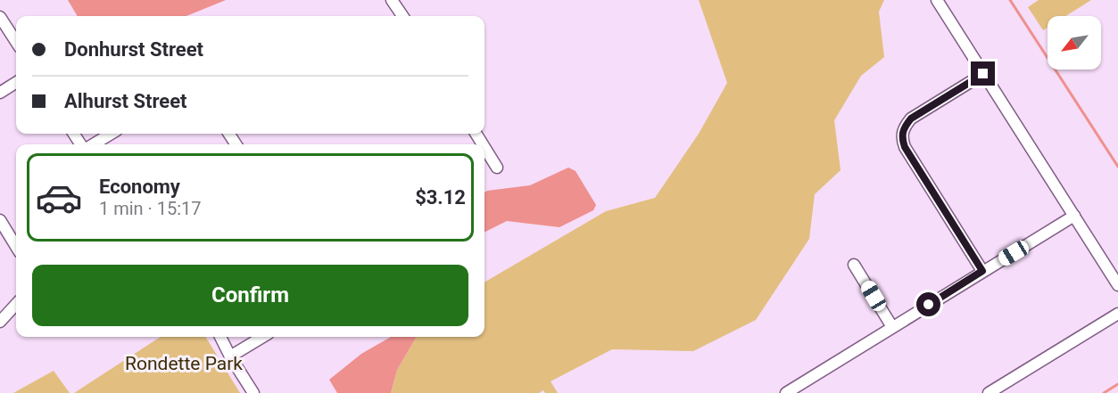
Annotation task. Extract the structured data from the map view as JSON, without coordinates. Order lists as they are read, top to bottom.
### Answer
{
  "parks": ["Rondette Park"],
  "north": "bottom left",
  "page": {
    "banner": ["Donhurst Street", "Alhurst Street"],
    "list": [
      {
        "name": "Economy",
        "note": "1 min · 15:17",
        "value": "$3.12"
      }
    ],
    "buttons": "Confirm"
  }
}
